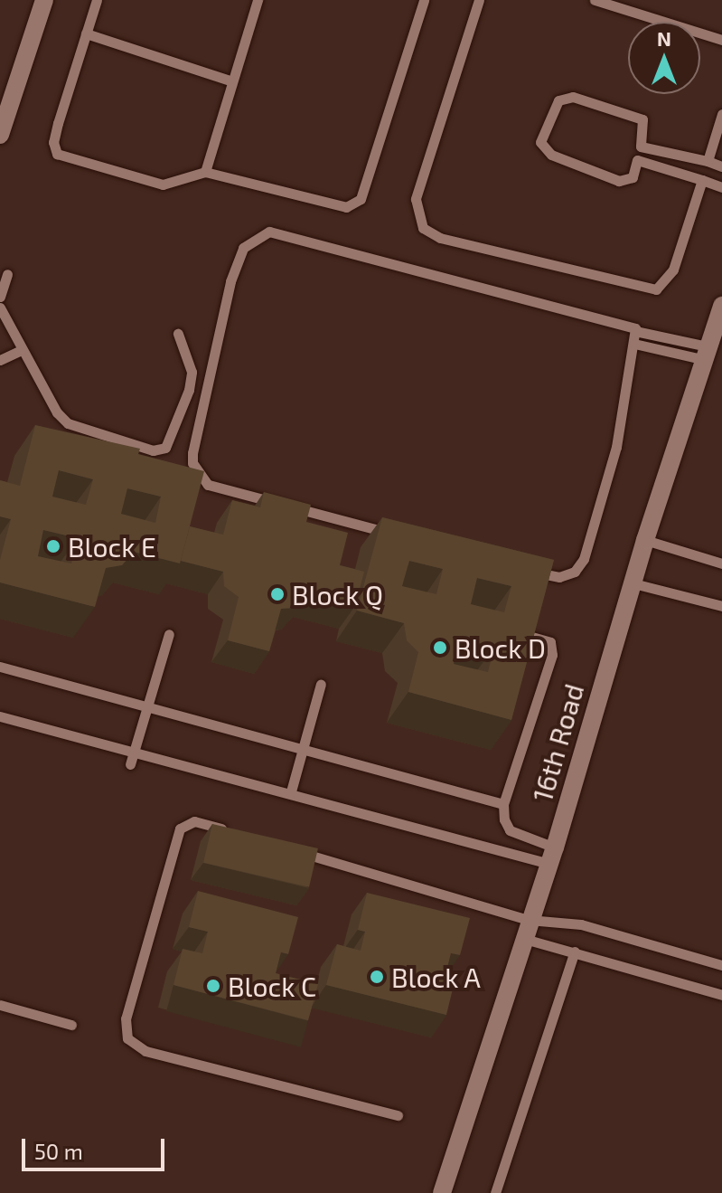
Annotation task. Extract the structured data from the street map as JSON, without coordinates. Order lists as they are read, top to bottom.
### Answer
{
  "streets": {
    "street": ["16th Road"]
  },
  "places": [
    "Block E",
    "Block Q",
    "Block D",
    "Block A",
    "Block C"
  ],
  "scale_bar": "50 m",
  "north": "top"
}
